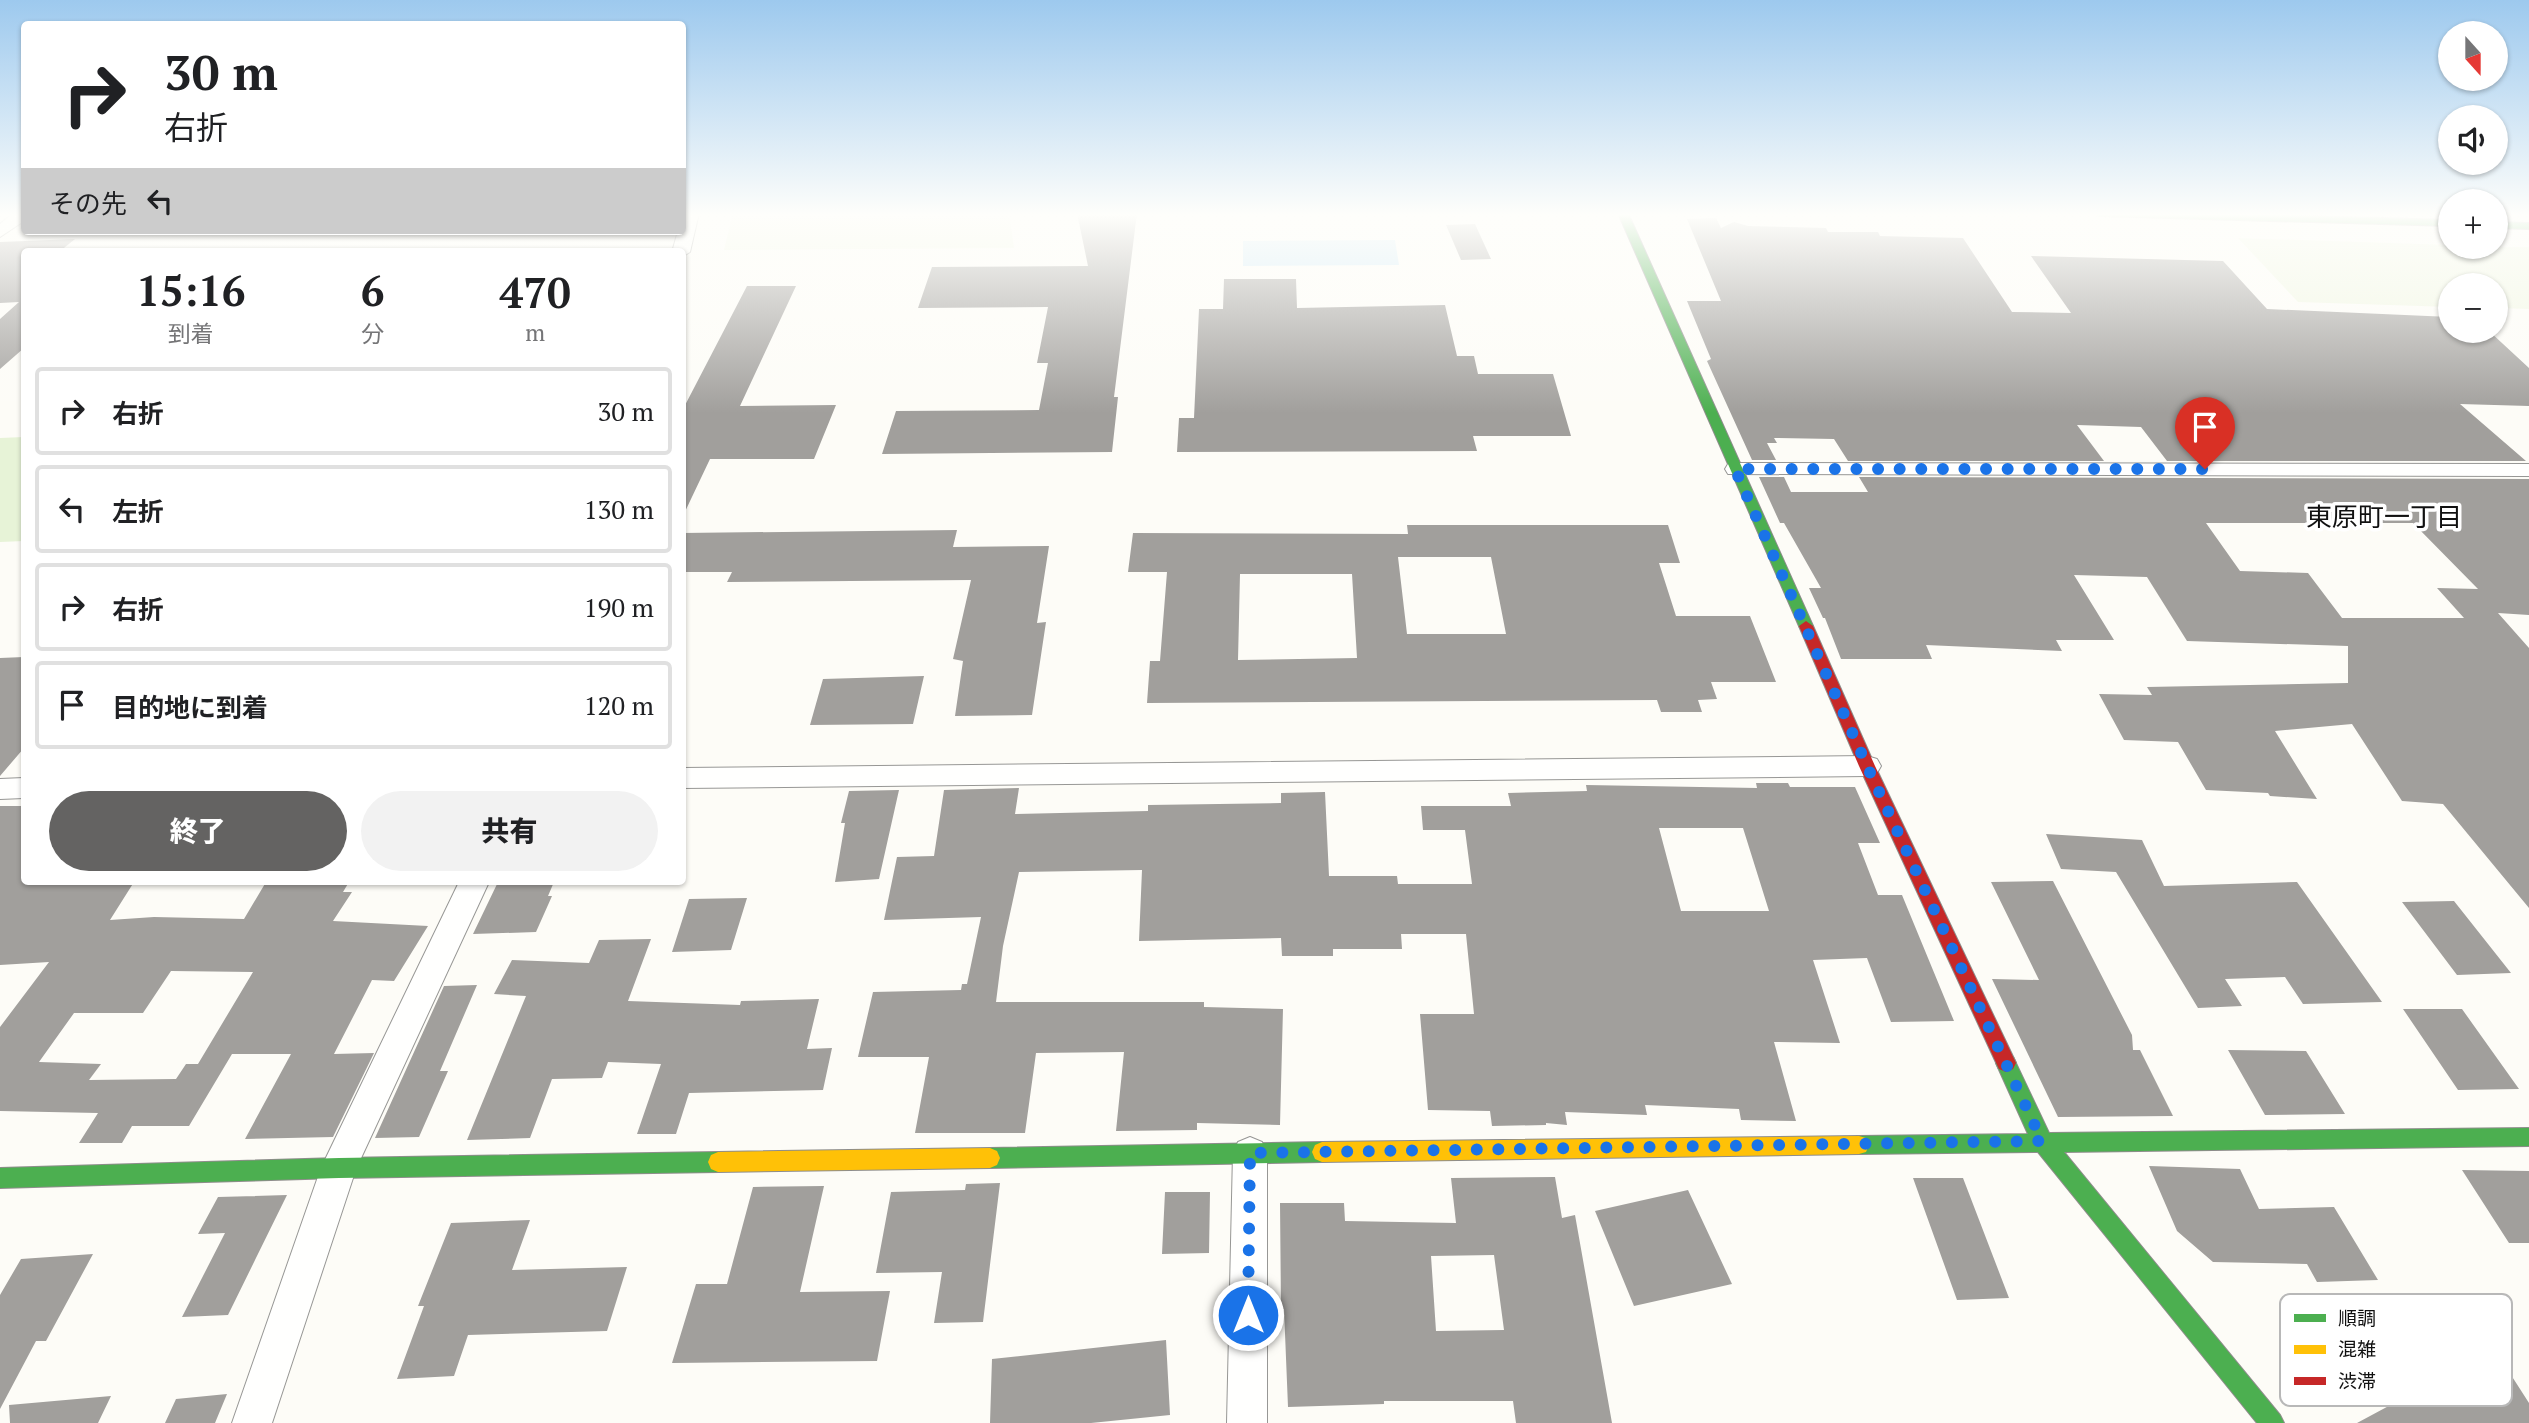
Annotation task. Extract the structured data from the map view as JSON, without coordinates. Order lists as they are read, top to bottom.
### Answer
{
  "districts": ["東原町一丁目"],
  "legend": ["順調", "混雑", "渋滞"],
  "north": "bottom",
  "page": {
    "map_buttons": ["+", "−"],
    "turn": ["30 m", "右折"],
    "then": "その先",
    "eta": [
      "15:16",
      "到着",
      "6",
      "分",
      "470",
      "m"
    ],
    "list": [
      {
        "name": "右折",
        "value": "30 m"
      },
      {
        "name": "左折",
        "value": "130 m"
      },
      {
        "name": "右折",
        "value": "190 m"
      },
      {
        "name": "目的地に到着",
        "value": "120 m"
      }
    ],
    "buttons": ["終了", "共有"]
  }
}
